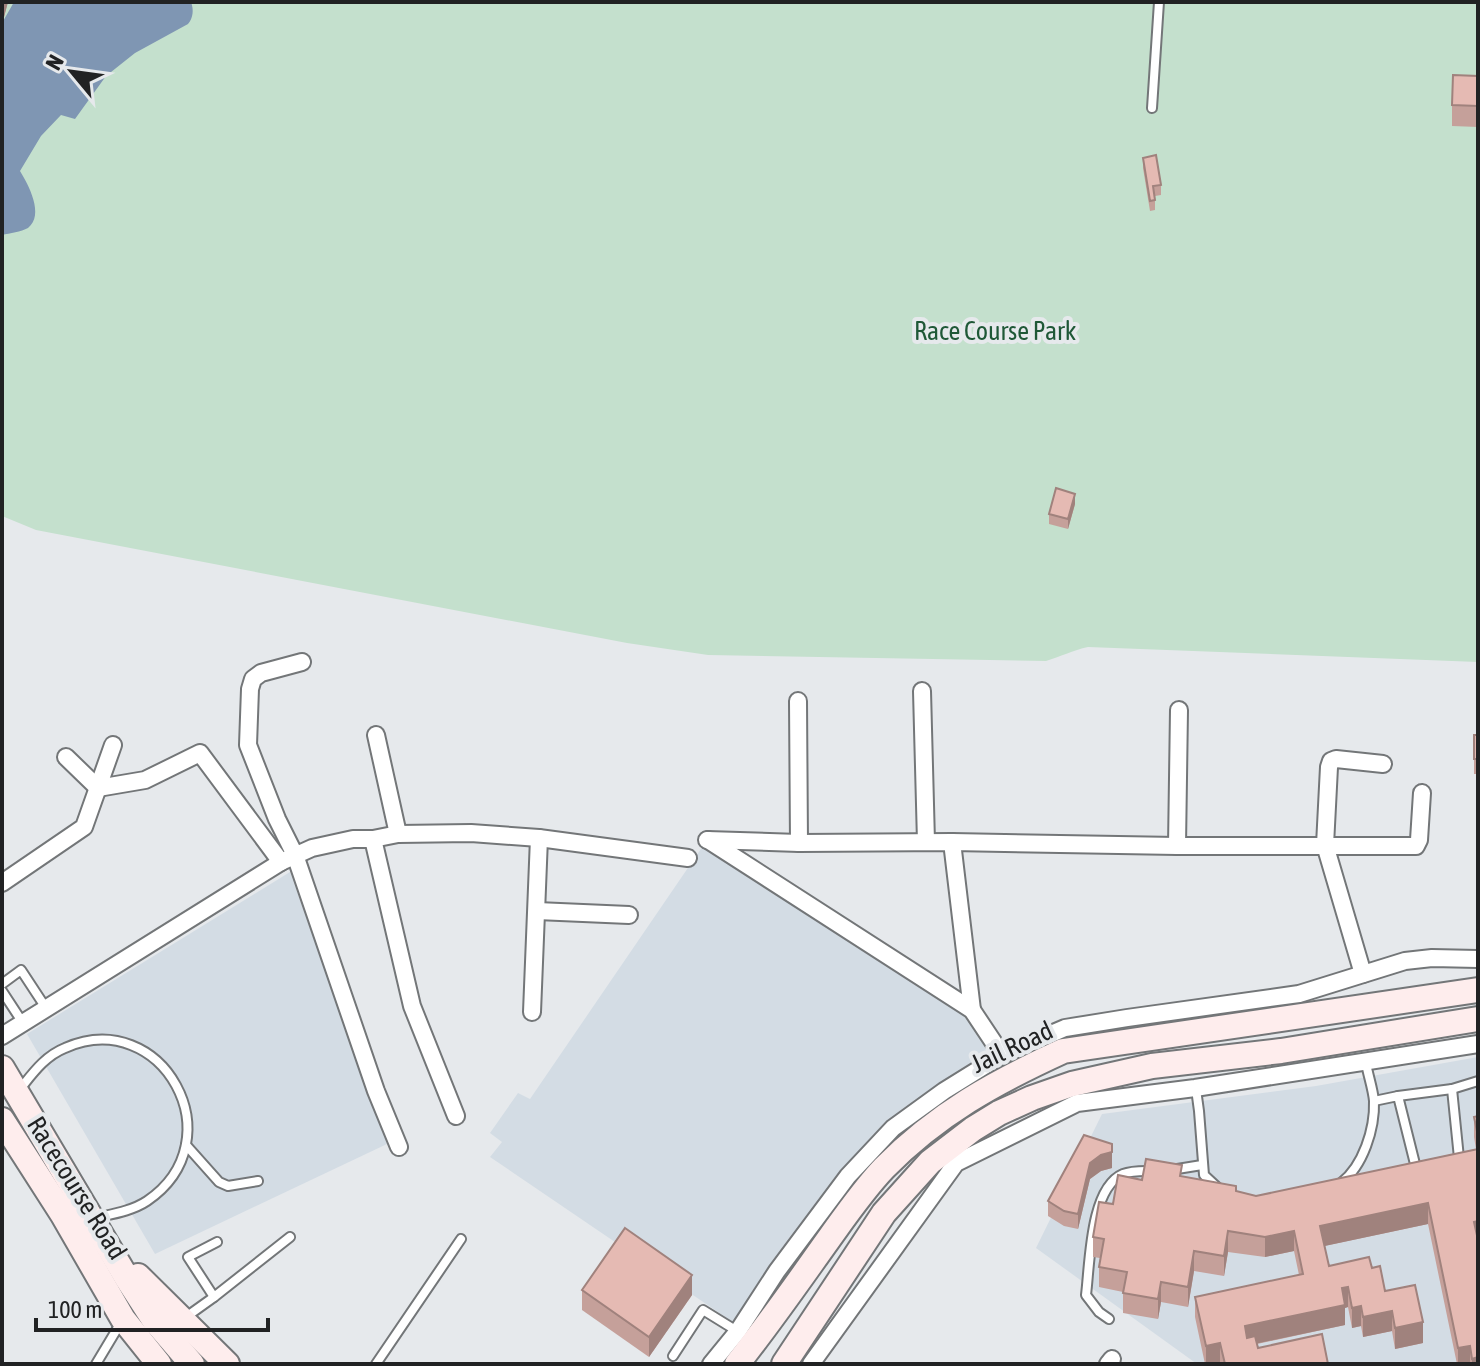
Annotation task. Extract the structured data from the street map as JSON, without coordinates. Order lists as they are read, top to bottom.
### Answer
{
  "streets": {
    "main road": ["Jail Road", "Racecourse Road"]
  },
  "parks": ["Race Course Park"],
  "scale_bar": "100 m",
  "north": "top left"
}
